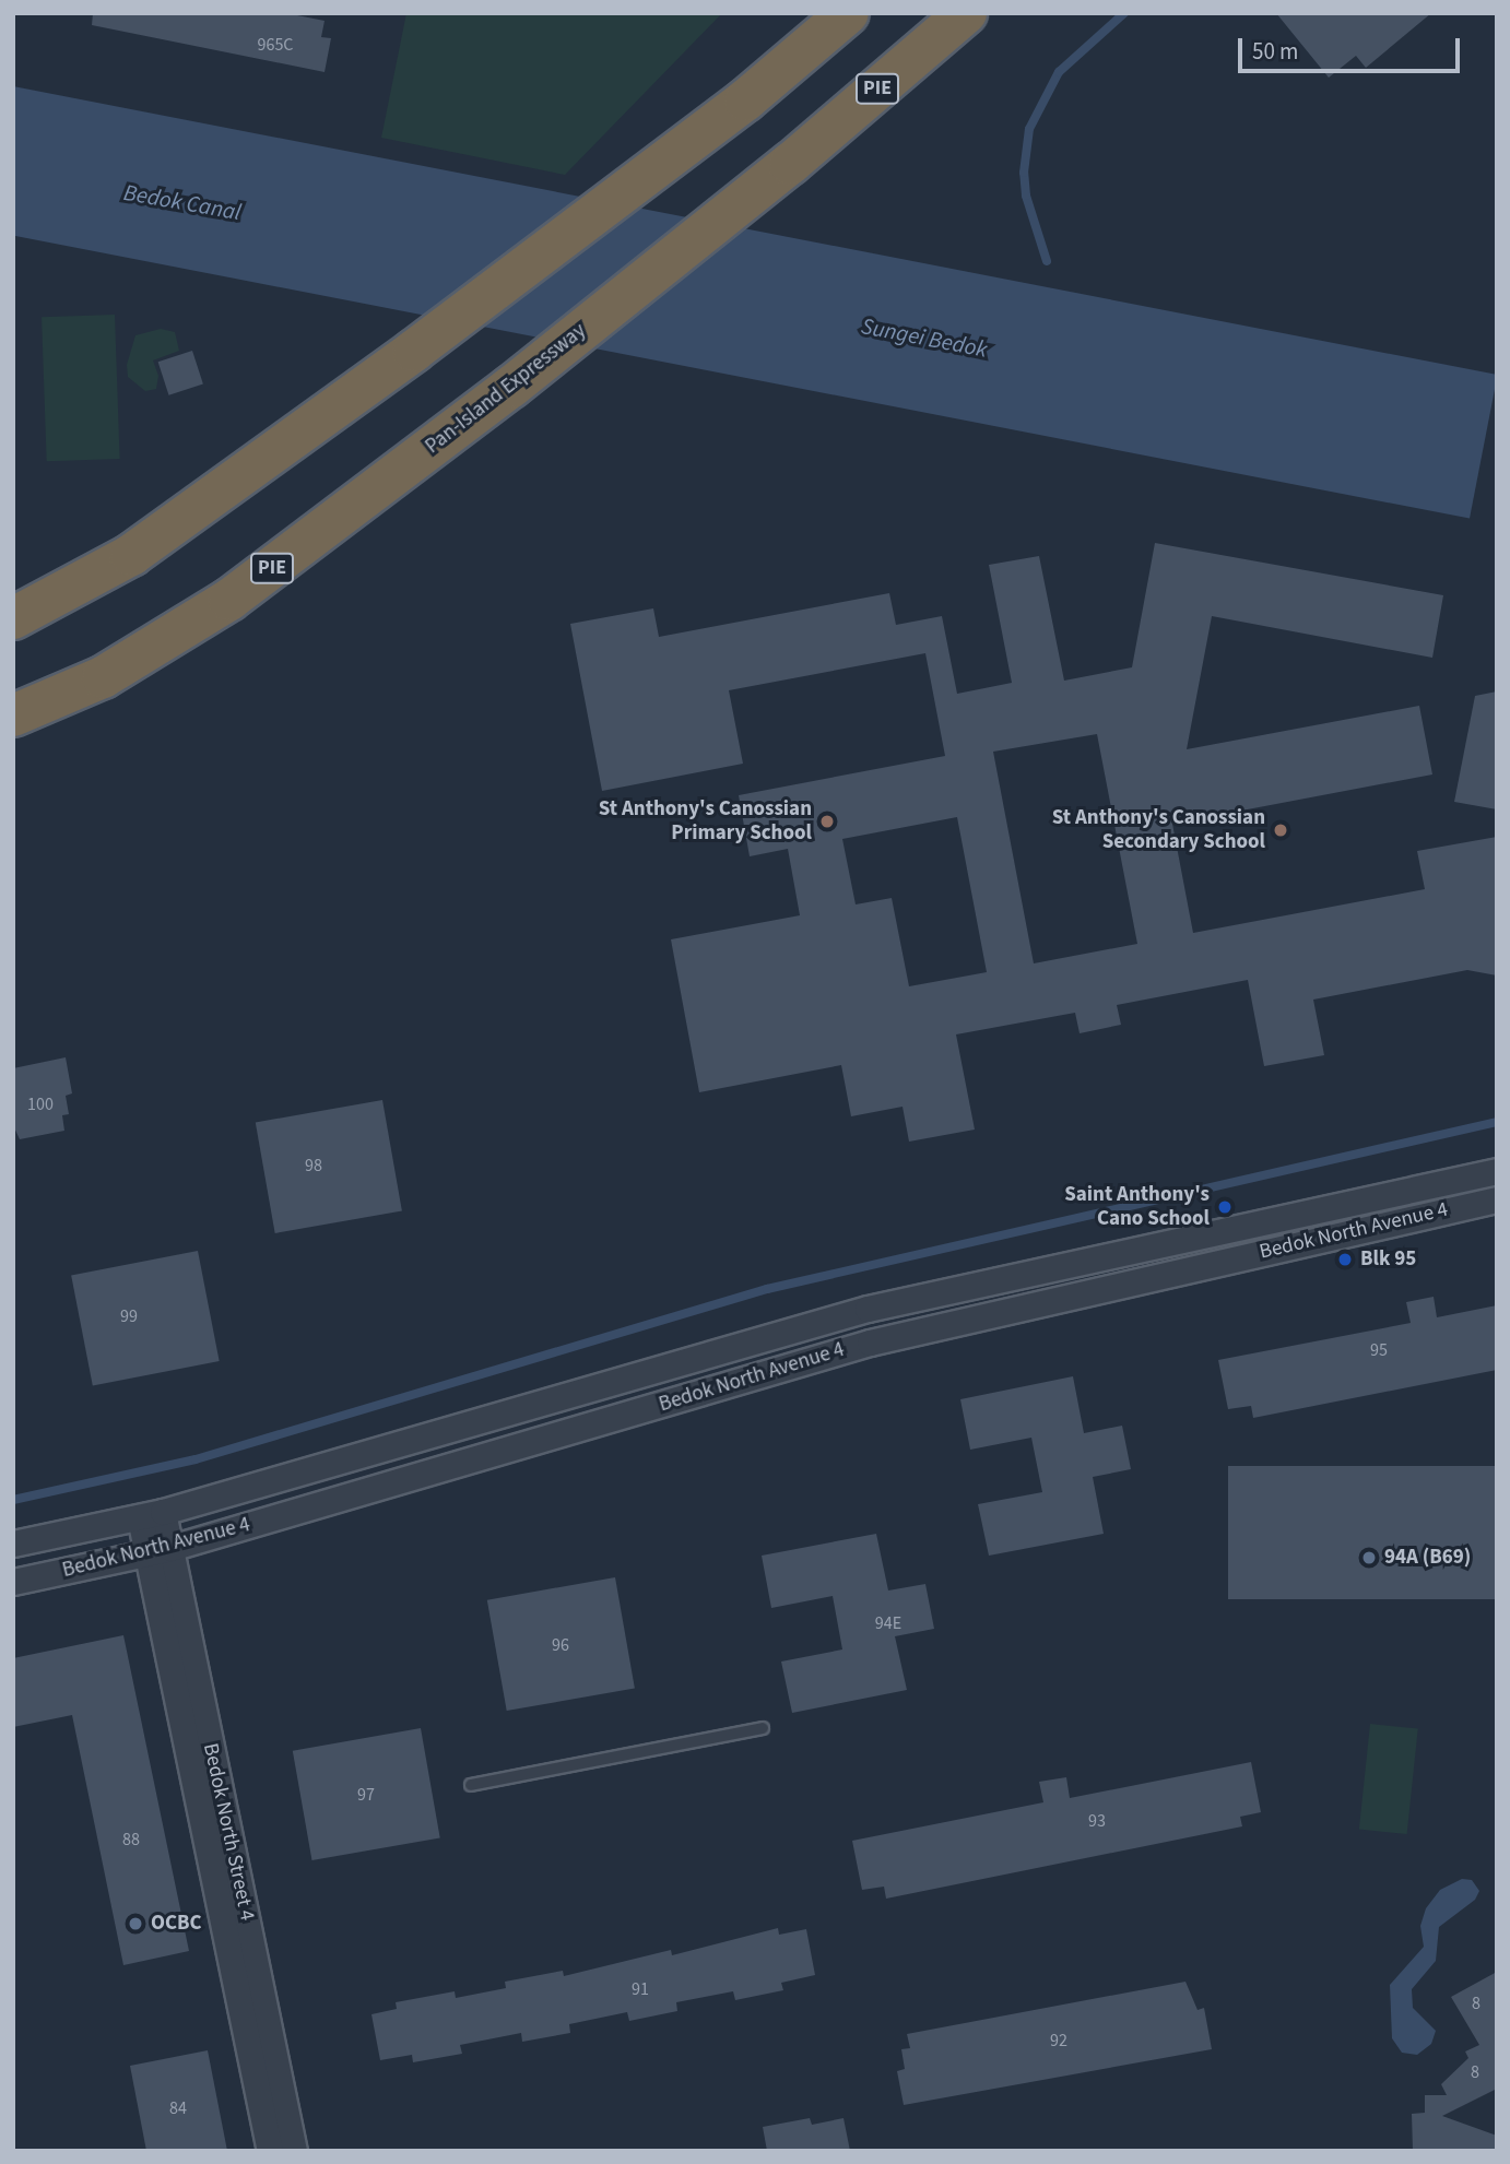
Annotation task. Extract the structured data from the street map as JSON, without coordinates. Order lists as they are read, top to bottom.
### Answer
{
  "streets": {
    "highway": ["PIE", "Pan-Island Expressway"],
    "street": ["Bedok North Avenue 4", "Bedok North Street 4"]
  },
  "crossings": [
    ["Bedok North Avenue 4", "Bedok North Street 4"]
  ],
  "water": ["Bedok Canal", "Sungei Bedok"],
  "places": [
    "St Anthony's Canossian Primary School",
    "St Anthony's Canossian Secondary School",
    "Saint Anthony's Cano School",
    "Blk 95",
    "94A (B69)",
    "OCBC"
  ],
  "house_numbers": [
    "965C",
    "100",
    "98",
    "99",
    "95",
    "94E",
    "96",
    "97",
    "93",
    "88",
    "91",
    "8",
    "92",
    "8",
    "84"
  ],
  "scale_bar": "50 m"
}
